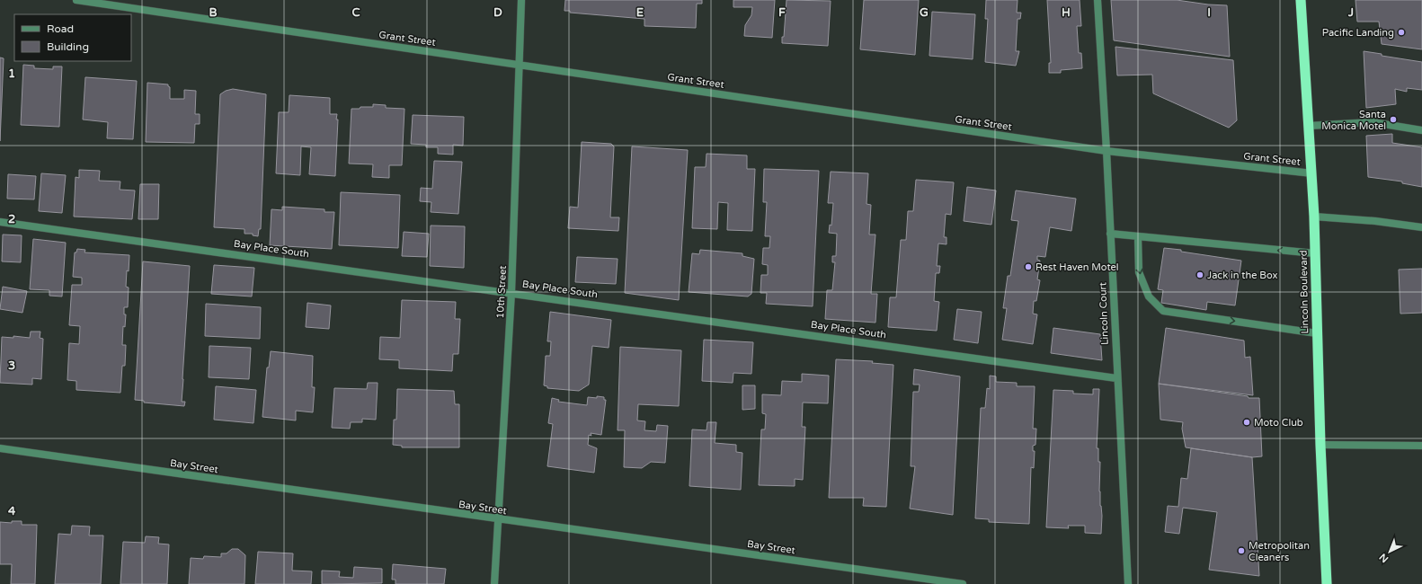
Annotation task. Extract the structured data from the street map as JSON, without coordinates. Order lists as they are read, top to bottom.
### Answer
{
  "streets": {
    "highway": ["Lincoln Boulevard"],
    "street": [
      "Grant Street",
      "Bay Place South",
      "10th Street",
      "Lincoln Court",
      "Bay Street"
    ]
  },
  "crossings": [
    ["Grant Street", "10th Street"],
    ["Grant Street", "Lincoln Boulevard"],
    ["Grant Street", "Lincoln Court"],
    ["Bay Place South", "10th Street"],
    ["Bay Place South", "Lincoln Court"],
    ["10th Street", "Bay Street"]
  ],
  "places": [
    "Pacific Landing",
    "Santa Monica Motel",
    "Rest Haven Motel",
    "Jack in the Box",
    "Moto Club",
    "Metropolitan Cleaners"
  ],
  "legend": ["Road", "Building"],
  "north": "bottom left",
  "grid": {
    "columns": [
      "B",
      "C",
      "D",
      "E",
      "F",
      "G",
      "H",
      "I",
      "J"
    ],
    "rows": [
      "1",
      "2",
      "3",
      "4"
    ]
  }
}
